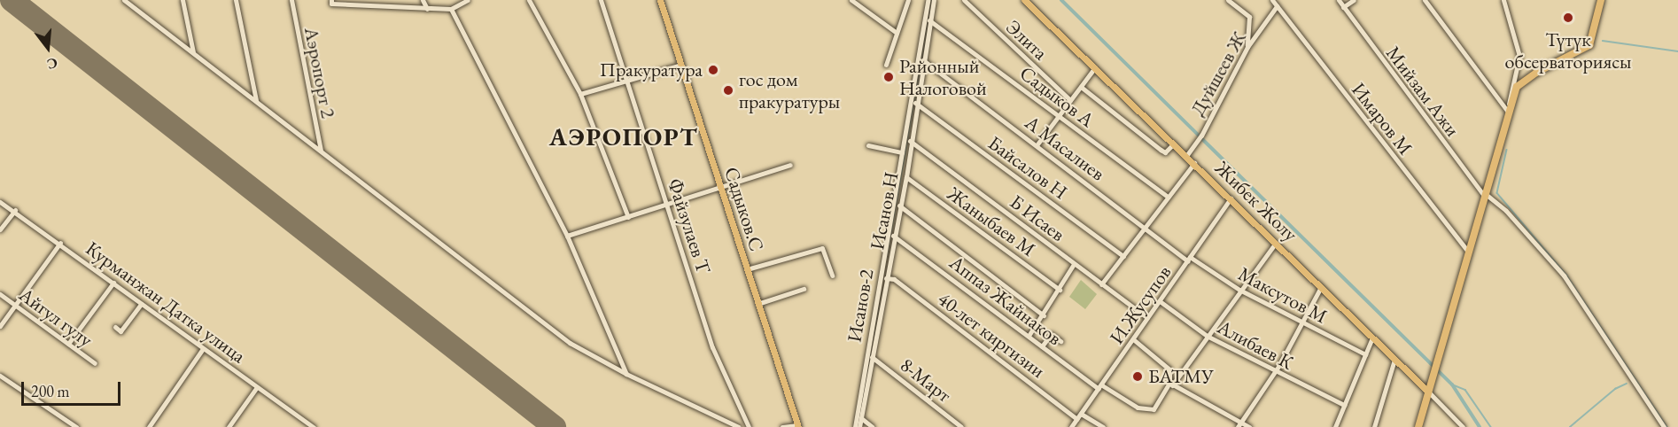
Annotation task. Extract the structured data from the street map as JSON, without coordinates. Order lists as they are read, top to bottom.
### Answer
{
  "streets": {
    "main road": ["Жибек Жолу", "Садыков.С"],
    "street": [
      "Элита",
      "Аэропорт 2",
      "Дуйшеев Ж",
      "Мийзам Ажи",
      "Садыков А",
      "Имаров М",
      "А Масалиев",
      "Байсалов Н",
      "Исанов Н",
      "Б Исаев",
      "Жаныбаев М",
      "Файзулаев Т",
      "Максутов М",
      "Аппаз Жайнаков",
      "Курманжан Датка улица",
      "И.Жусупов",
      "Исанов-2",
      "Айгул гулу",
      "40-лет киргизии",
      "Алибаев К",
      "8-Март"
    ]
  },
  "crossings": [
    ["Дуйшеев Ж", "Имаров М"],
    ["Дуйшеев Ж", "Жибек Жолу"],
    ["Садыков А", "Исанов Н"],
    ["А Масалиев", "Исанов Н"],
    ["А Масалиев", "Максутов М"],
    ["А Масалиев", "И.Жусупов"],
    ["Байсалов Н", "Исанов Н"],
    ["Жибек Жолу", "И.Жусупов"],
    ["Исанов Н", "Б Исаев"],
    ["Исанов Н", "Жаныбаев М"],
    ["Исанов Н", "Аппаз Жайнаков"],
    ["Исанов Н", "40-лет киргизии"],
    ["Исанов Н", "8-Март"],
    ["Б Исаев", "И.Жусупов"],
    ["Максутов М", "И.Жусупов"],
    ["Аппаз Жайнаков", "И.Жусупов"],
    ["И.Жусупов", "40-лет киргизии"],
    ["И.Жусупов", "Алибаев К"]
  ],
  "districts": ["АЭРОПОРТ"],
  "places": [
    "Түтүк обсерваториясы",
    "Пракуратура",
    "Районный Налоговой",
    "гос дом пракуратуры",
    "БАТМУ"
  ],
  "scale_bar": "200 m",
  "north": "bottom"
}
